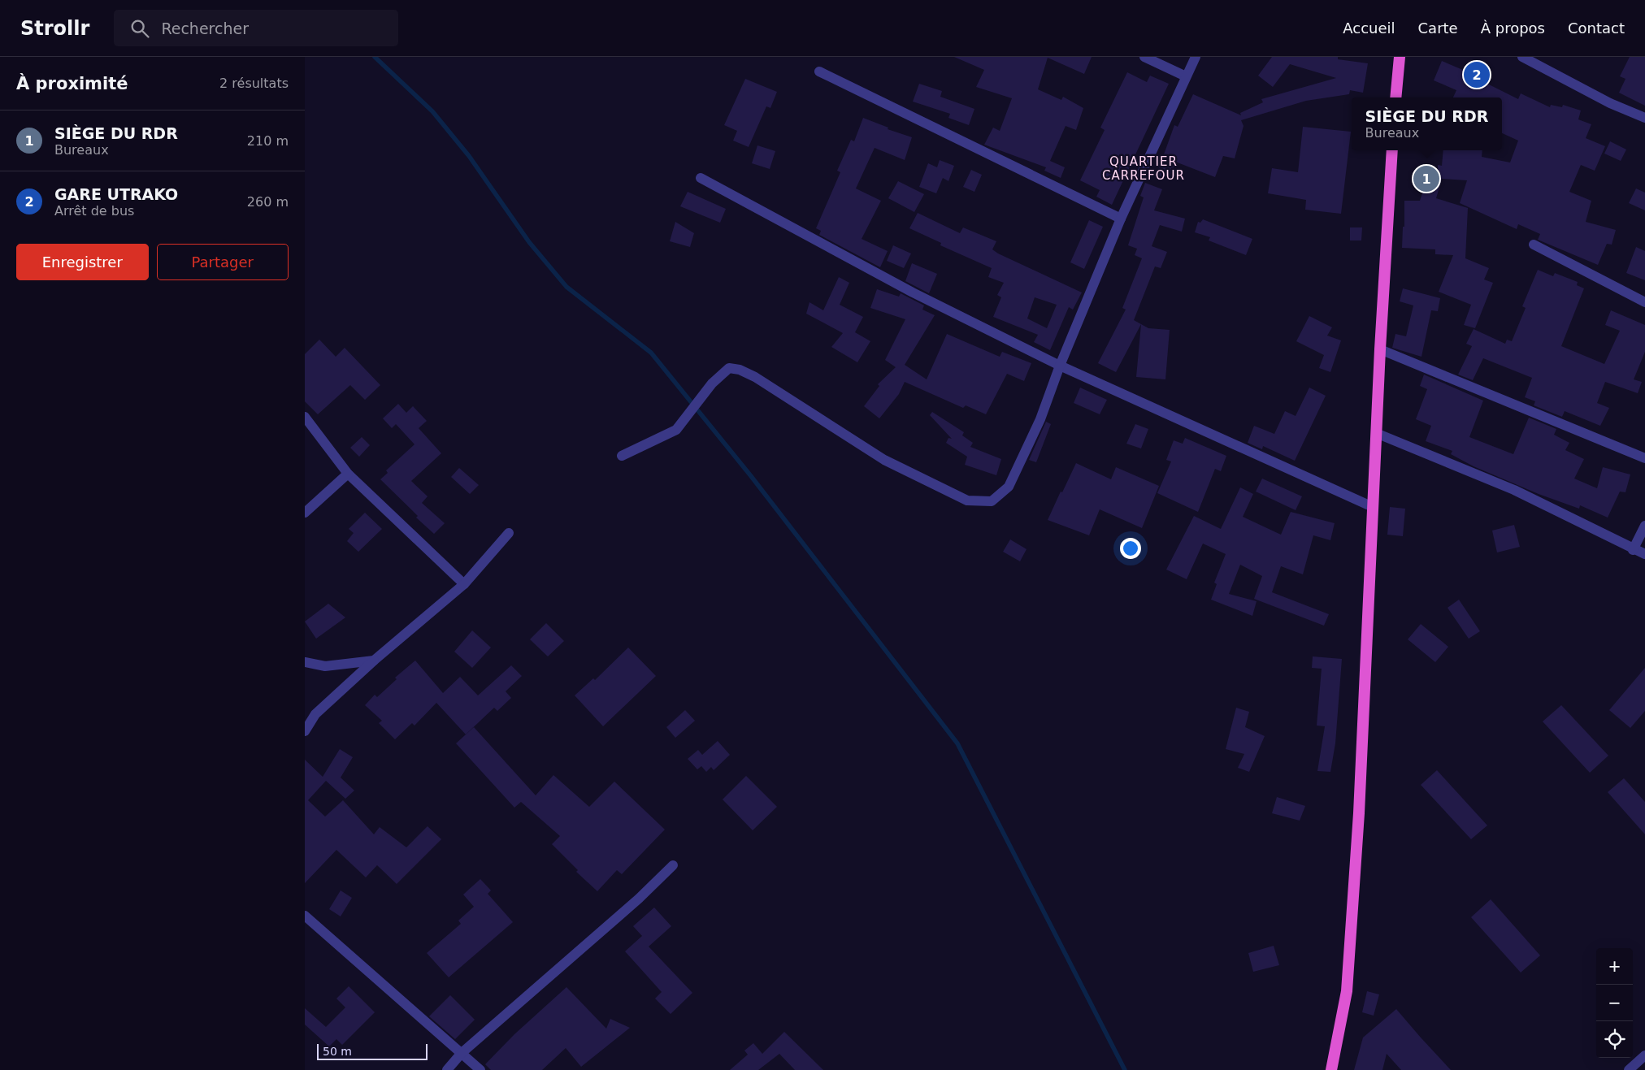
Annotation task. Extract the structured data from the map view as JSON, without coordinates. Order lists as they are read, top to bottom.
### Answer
{
  "districts": ["QUARTIER CARREFOUR"],
  "scale_bar": "50 m",
  "page": {
    "header": "Strollr",
    "search": "Rechercher",
    "nav": [
      "Accueil",
      "Carte",
      "À propos",
      "Contact"
    ],
    "heading": ["À proximité", "2 résultats"],
    "pins": ["2", "1"],
    "popup": ["SIÈGE DU RDR", "Bureaux"],
    "list": [
      {
        "mark": "1",
        "name": "SIÈGE DU RDR",
        "note": "Bureaux",
        "value": "210 m"
      },
      {
        "mark": "2",
        "name": "GARE UTRAKO",
        "note": "Arrêt de bus",
        "value": "260 m"
      }
    ],
    "buttons": ["Enregistrer", "Partager"],
    "map_buttons": ["+", "−"],
    "scale": "50 m"
  }
}
